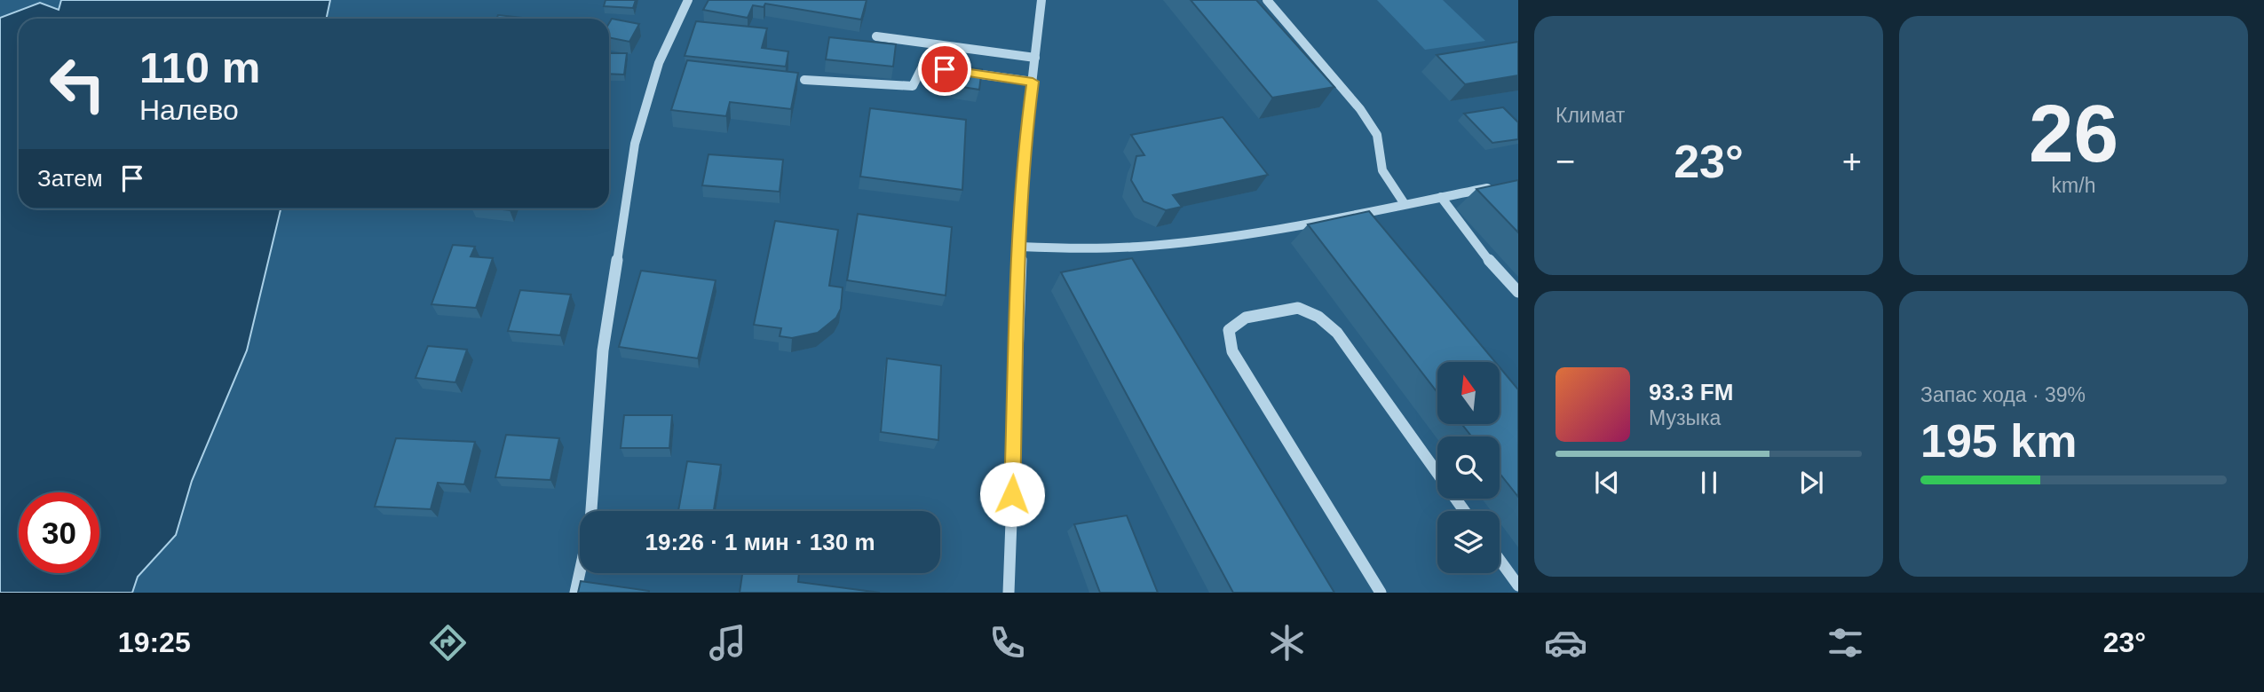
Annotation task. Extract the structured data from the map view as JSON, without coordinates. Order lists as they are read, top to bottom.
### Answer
{
  "north": "top",
  "page": {
    "tile": [
      "Климат",
      ["26", "km/h"],
      ["Запас хода · 39%", "195 km"]
    ],
    "turn": ["110 m", "Налево"],
    "heat": ["−", "23°", "+"],
    "then": "Затем",
    "song": ["93.3 FM", "Музыка"],
    "limit": "30",
    "trip": "19:26 · 1 мин · 130 m",
    "tabs": ["19:25", "23°"]
  }
}
